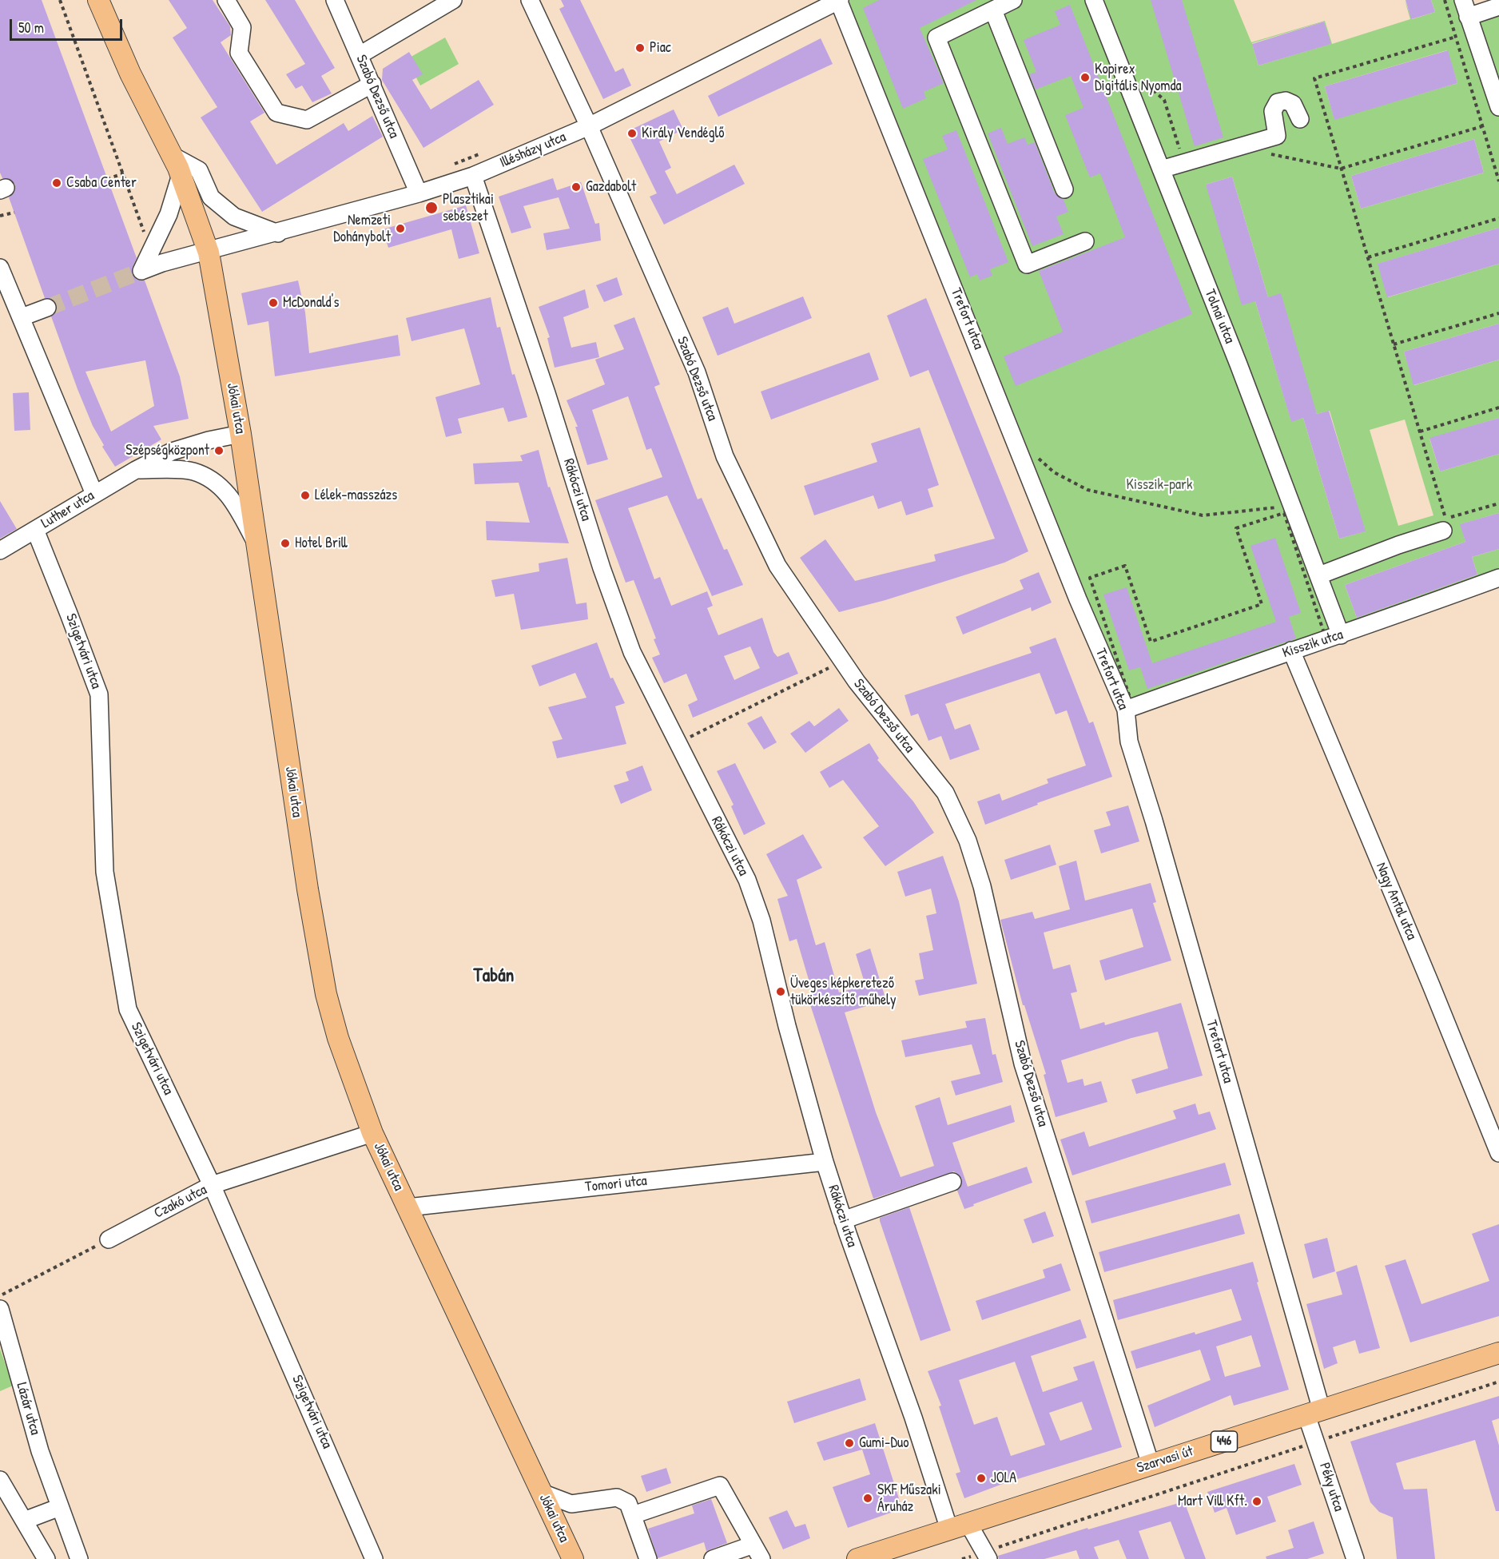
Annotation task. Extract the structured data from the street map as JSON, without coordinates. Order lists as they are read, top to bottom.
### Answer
{
  "streets": {
    "main road": ["Jókai utca", "446", "Szarvasi út"],
    "street": [
      "Szabó Dezső utca",
      "Illésházy utca",
      "Tolnai utca",
      "Trefort utca",
      "Rákóczi utca",
      "Luther utca",
      "Kisszik utca",
      "Szigetvári utca",
      "Nagy Antal utca",
      "Tomori utca",
      "Czakó utca",
      "Lázár utca",
      "Péky utca"
    ]
  },
  "crossings": [
    ["Szabó Dezső utca", "Illésházy utca"],
    ["Szabó Dezső utca", "Szarvasi út"],
    ["Illésházy utca", "Trefort utca"],
    ["Illésházy utca", "Jókai utca"],
    ["Illésházy utca", "Rákóczi utca"],
    ["Tolnai utca", "Kisszik utca"],
    ["Trefort utca", "Kisszik utca"],
    ["Trefort utca", "Szarvasi út"],
    ["Trefort utca", "Péky utca"],
    ["Jókai utca", "Luther utca"],
    ["Jókai utca", "Tomori utca"],
    ["Jókai utca", "Czakó utca"],
    ["Rákóczi utca", "Tomori utca"],
    ["Rákóczi utca", "Szarvasi út"],
    ["Luther utca", "Szigetvári utca"],
    ["Kisszik utca", "Nagy Antal utca"],
    ["Szigetvári utca", "Czakó utca"],
    ["Szarvasi út", "Péky utca"]
  ],
  "districts": ["Tabán"],
  "parks": ["Kisszik-park"],
  "places": [
    "Piac",
    "Kopirex Digitális Nyomda",
    "Király Vendéglő",
    "Csaba Center",
    "Gazdabolt",
    "Plasztikai sebészet",
    "Nemzeti Dohánybolt",
    "McDonald's",
    "Szépségközpont",
    "Lélek-masszázs",
    "Hotel Brill",
    "Üveges képkeretező tükörkészítő műhely",
    "Gumi-Duo",
    "JOLA",
    "SKF Műszaki Áruház",
    "Mart Vill Kft."
  ],
  "scale_bar": "50 m"
}
